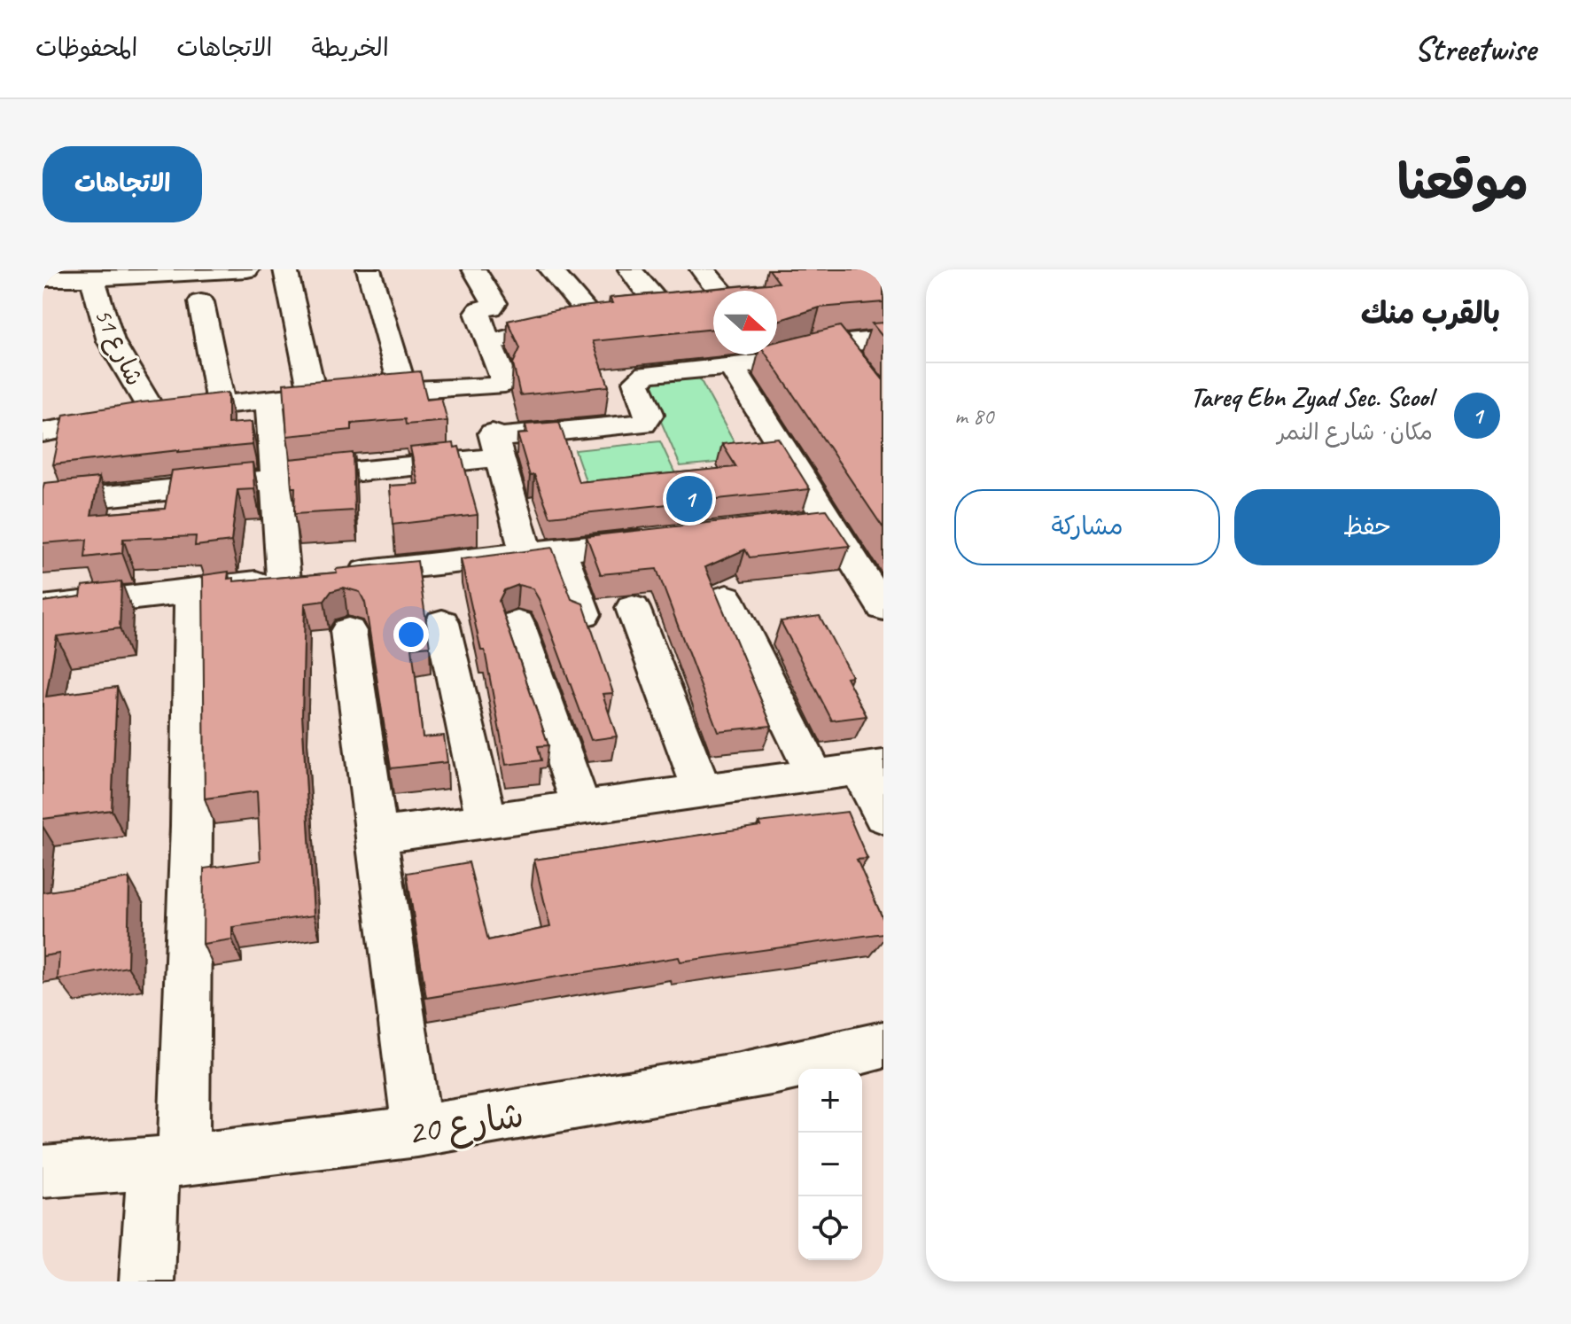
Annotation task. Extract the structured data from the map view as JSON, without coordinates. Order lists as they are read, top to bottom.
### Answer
{
  "streets": {
    "street": ["شارع 51", "شارع 20"]
  },
  "north": "right",
  "page": {
    "header": "Streetwise",
    "nav": ["الخريطة", "الاتجاهات", "المحفوظات"],
    "title": "موقعنا",
    "buttons": [
      "الاتجاهات",
      ["حفظ", "مشاركة"]
    ],
    "heading": "بالقرب منك",
    "list": [
      {
        "mark": "1",
        "name": "Tareq Ebn Zyad Sec. Scool",
        "note": "مكان · شارع النمر",
        "value": "80 m"
      }
    ],
    "pins": "1",
    "map_buttons": ["+", "−"]
  }
}
